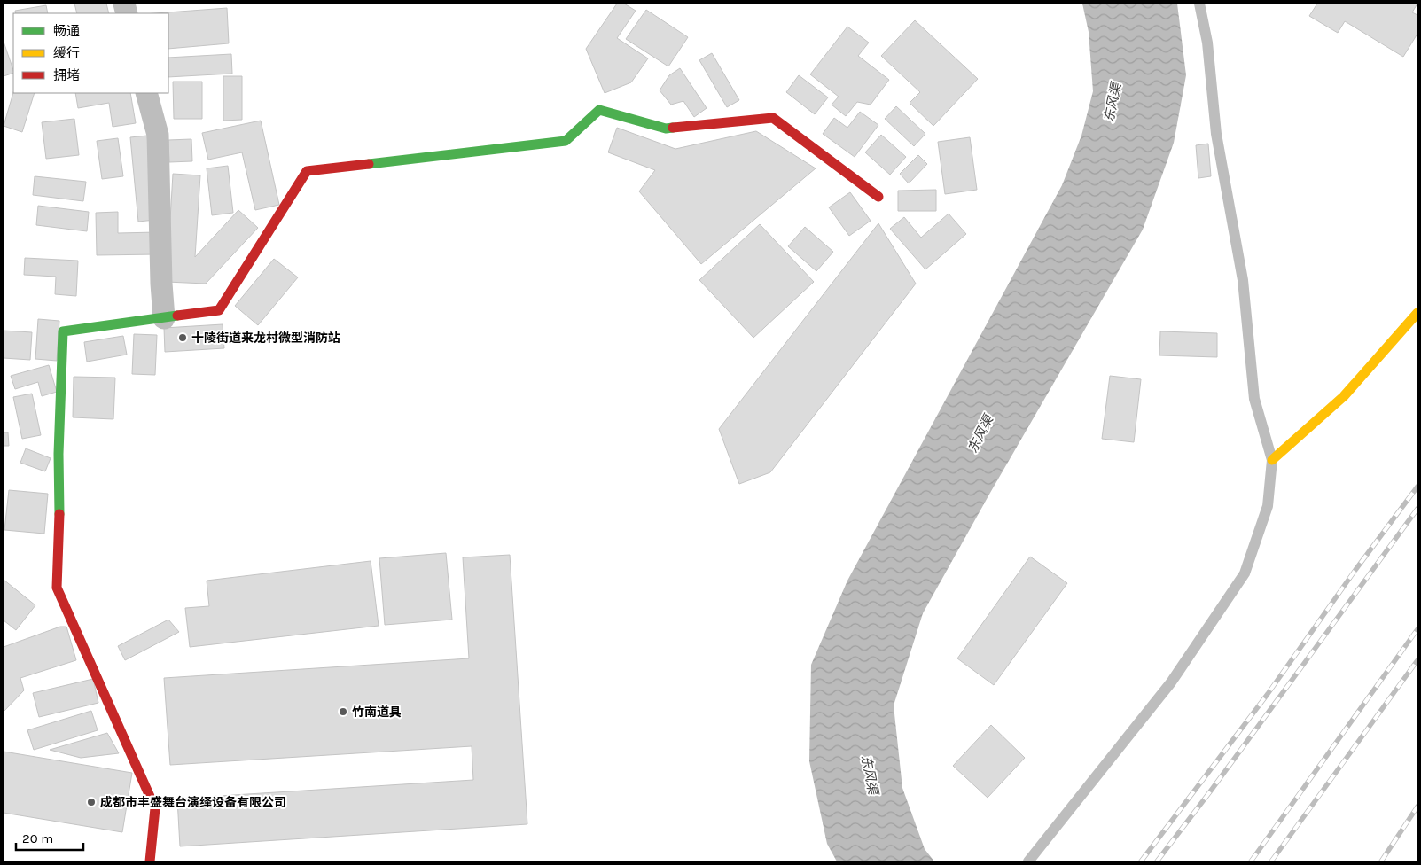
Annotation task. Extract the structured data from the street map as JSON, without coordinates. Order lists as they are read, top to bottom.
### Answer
{
  "water": ["东风渠"],
  "places": ["十陵街道来龙村微型消防站", "竹南道具", "成都市丰盛舞台演绎设备有限公司"],
  "legend": ["畅通", "缓行", "拥堵"],
  "scale_bar": "20 m"
}
